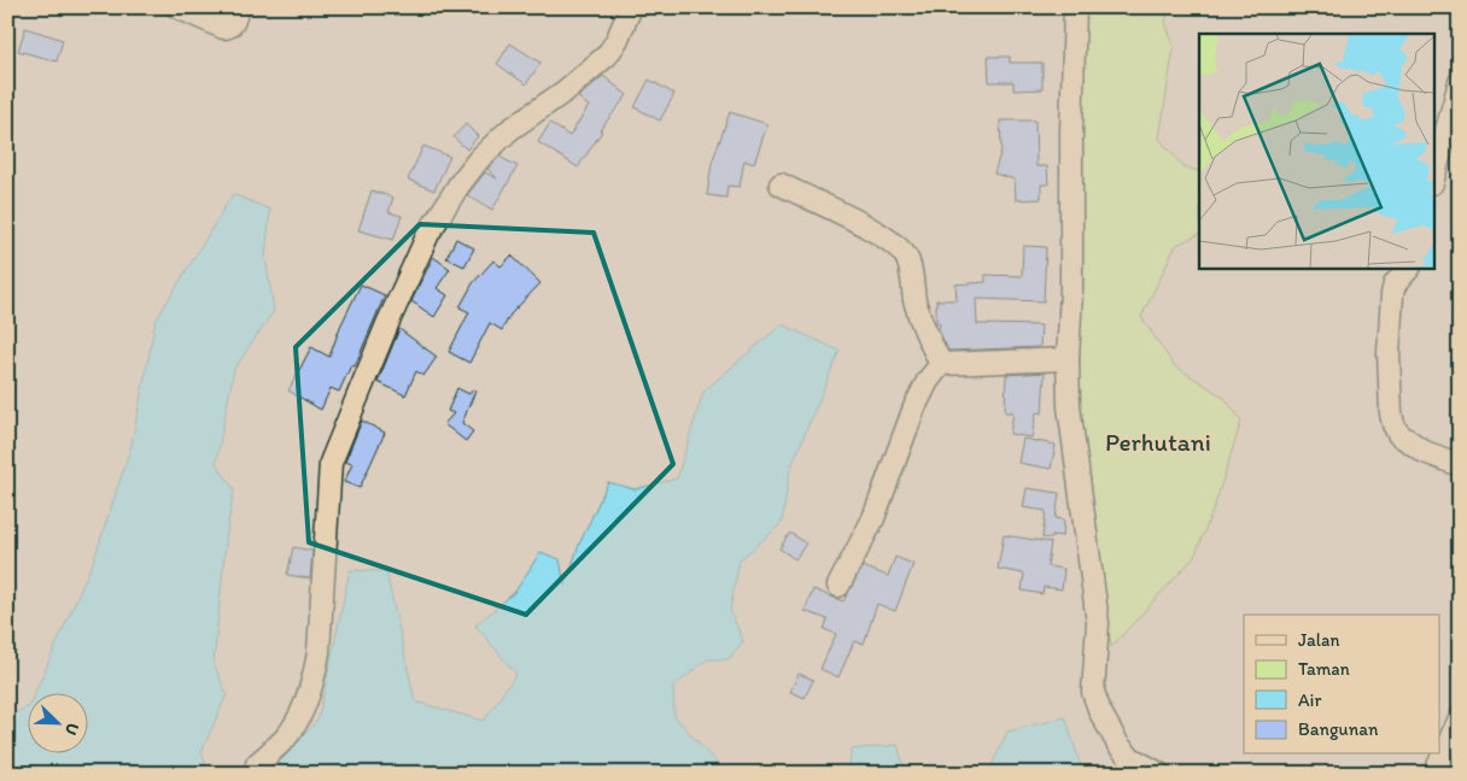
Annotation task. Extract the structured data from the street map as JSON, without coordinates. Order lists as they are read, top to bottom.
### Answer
{
  "parks": ["Perhutani"],
  "legend": [
    "Jalan",
    "Taman",
    "Air",
    "Bangunan"
  ],
  "north": "bottom right"
}
